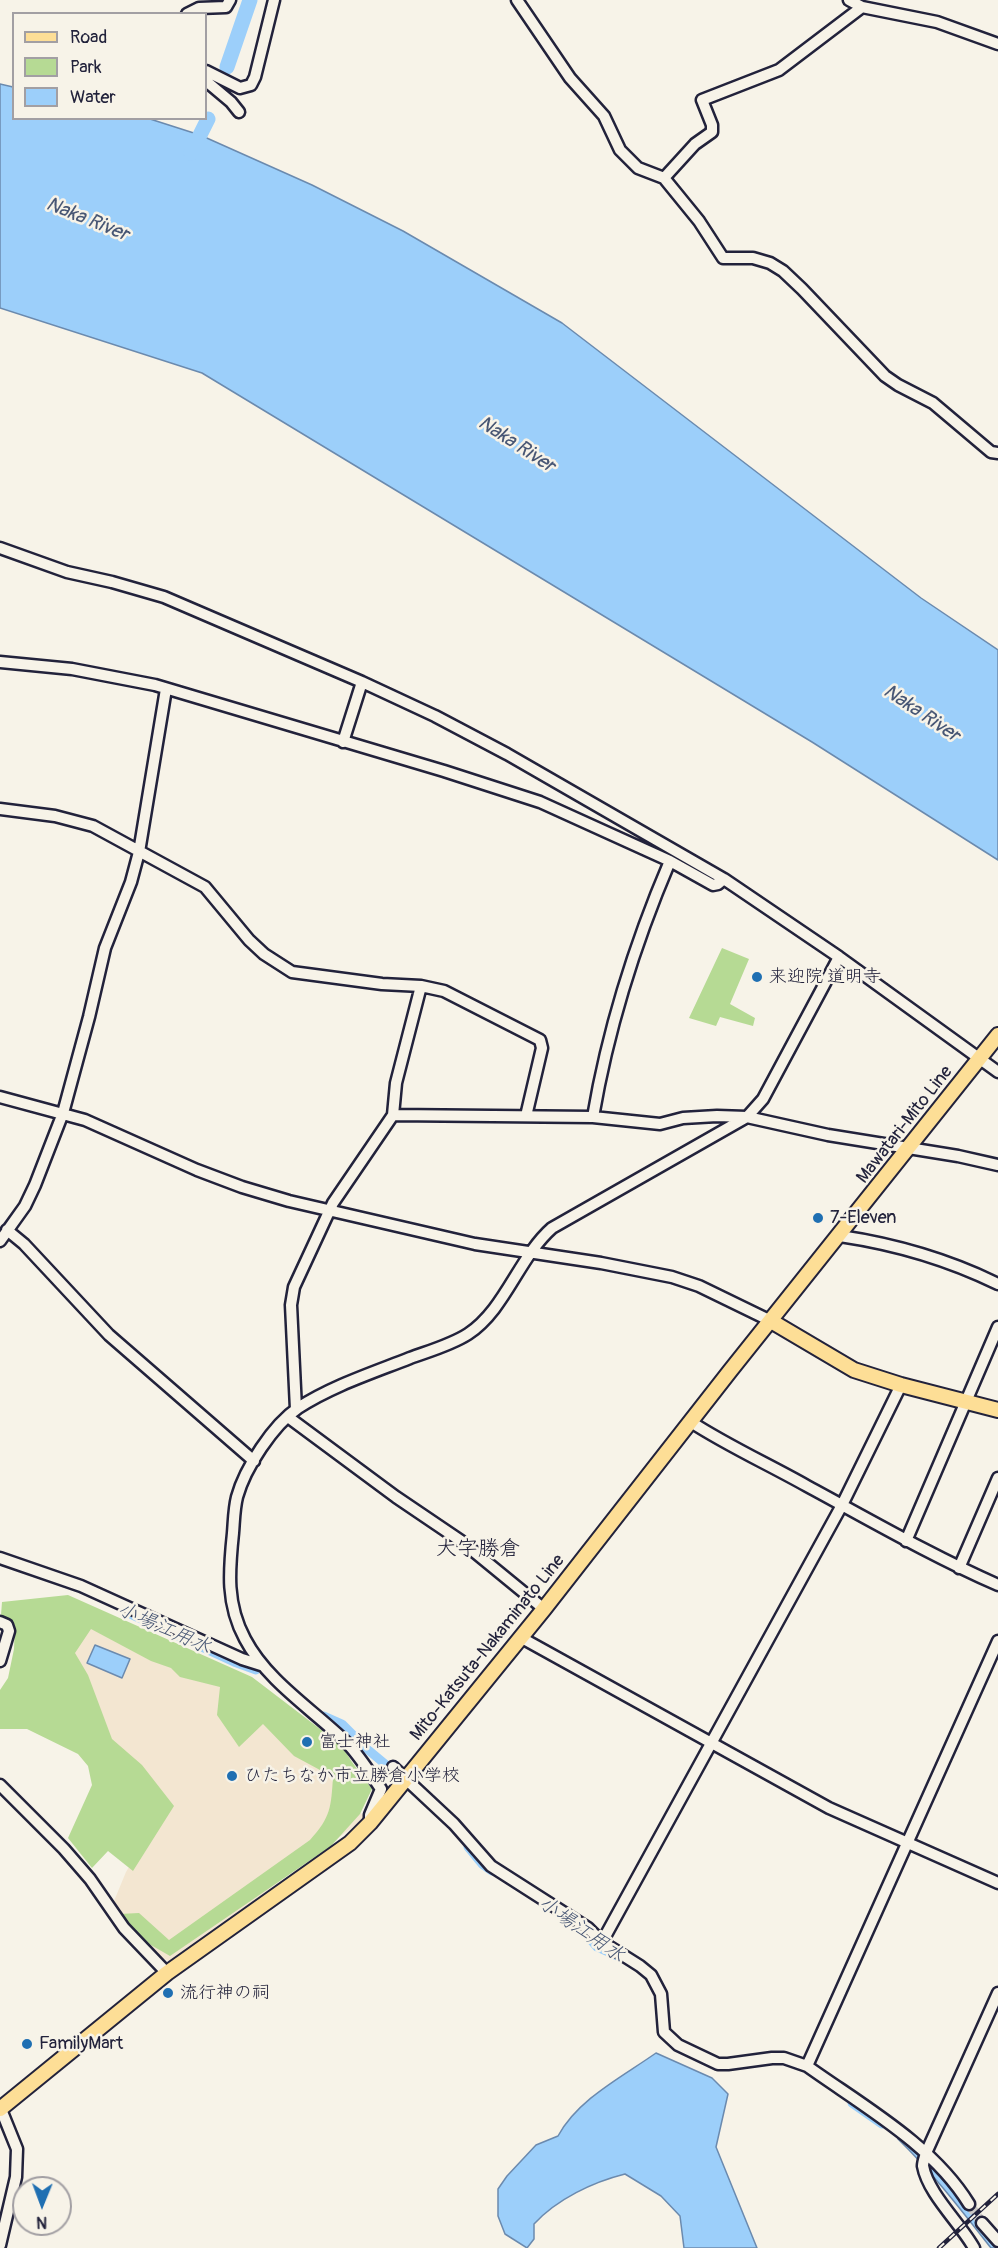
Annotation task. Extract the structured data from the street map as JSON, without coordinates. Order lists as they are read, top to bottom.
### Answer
{
  "streets": {
    "main road": ["Mawatari-Mito Line", "Mito-Katsuta-Nakaminato Line"]
  },
  "crossings": [
    ["Mawatari-Mito Line", "Mito-Katsuta-Nakaminato Line"]
  ],
  "districts": ["大字勝倉"],
  "water": ["Naka River", "小場江用水"],
  "places": [
    "来迎院 道明寺",
    "7-Eleven",
    "富士神社",
    "ひたちなか市立勝倉小学校",
    "流行神の祠",
    "FamilyMart"
  ],
  "legend": ["Road", "Park", "Water"],
  "north": "bottom"
}
